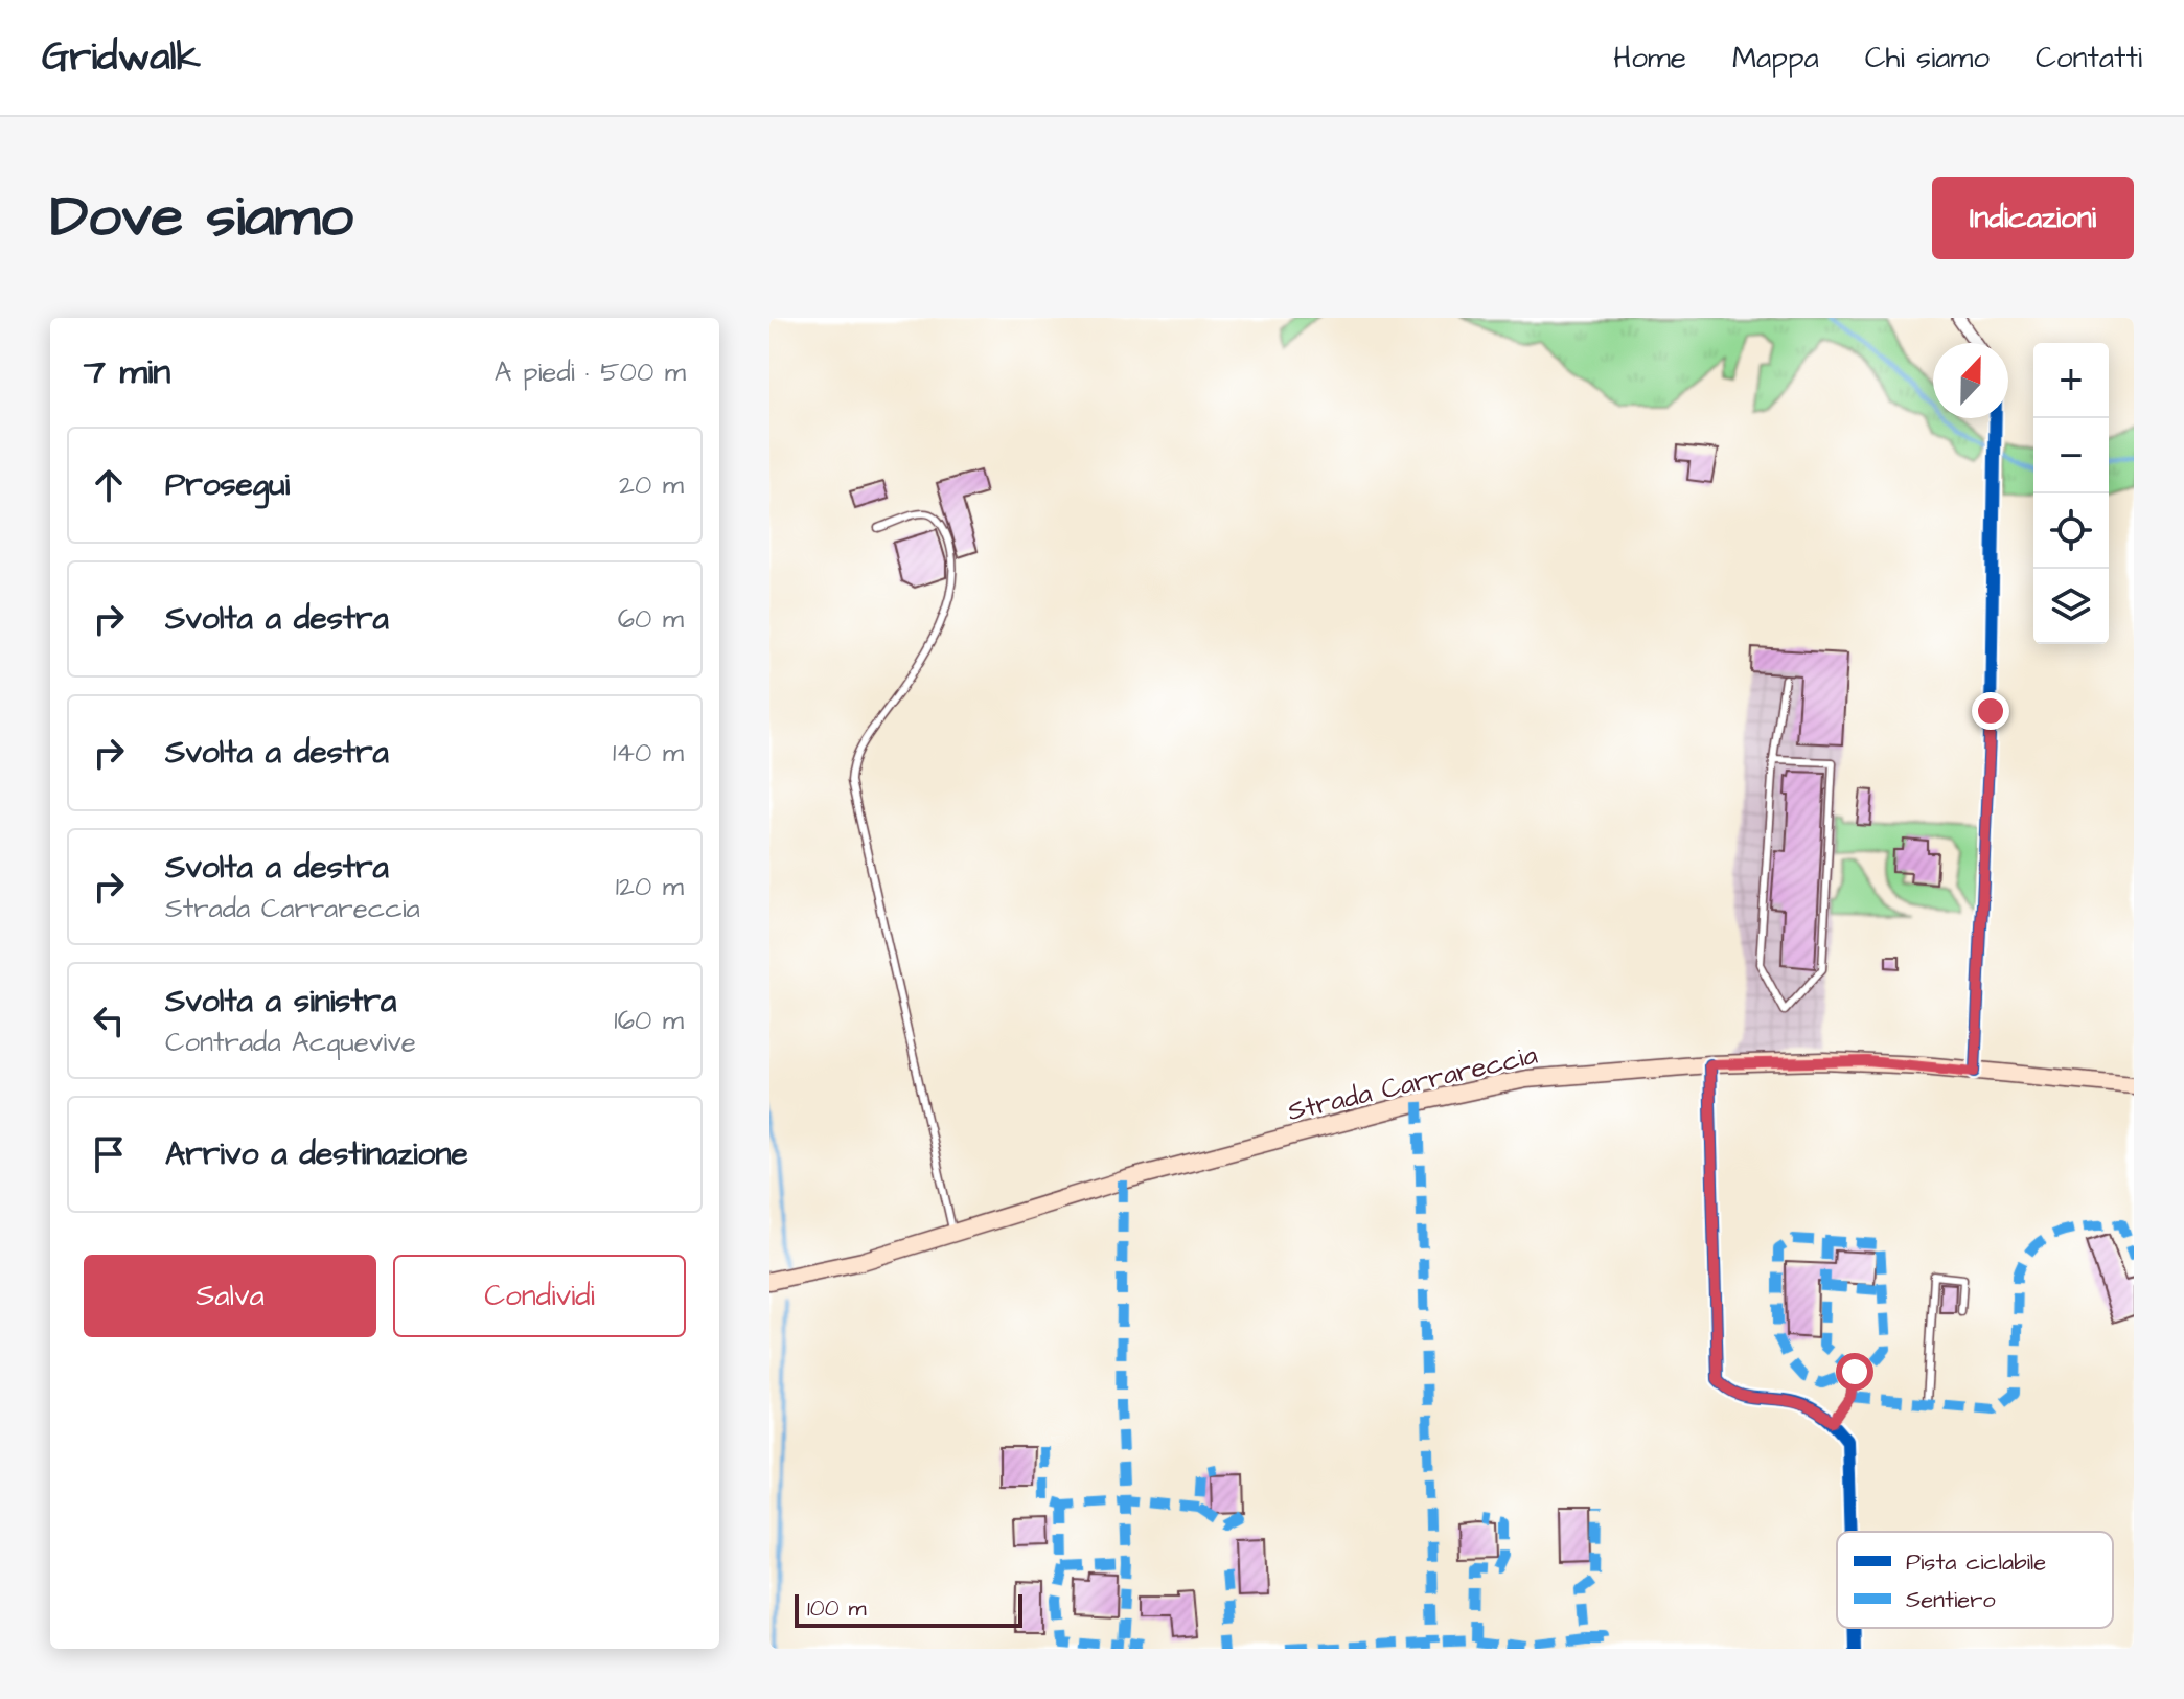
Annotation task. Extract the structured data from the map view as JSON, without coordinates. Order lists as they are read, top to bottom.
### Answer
{
  "streets": {
    "main road": ["Strada Carrareccia"]
  },
  "legend": ["Pista ciclabile", "Sentiero"],
  "scale_bar": "100 m",
  "north": "top",
  "page": {
    "header": "Gridwalk",
    "nav": [
      "Home",
      "Mappa",
      "Chi siamo",
      "Contatti"
    ],
    "title": "Dove siamo",
    "buttons": [
      "Indicazioni",
      ["Salva", "Condividi"]
    ],
    "heading": ["7 min", "A piedi · 500 m"],
    "map_buttons": ["+", "−"],
    "list": [
      ["Prosegui", "20 m"],
      ["Svolta a destra", "60 m"],
      ["Svolta a destra", "140 m"],
      ["Svolta a destra", "Strada Carrareccia", "120 m"],
      ["Svolta a sinistra", "Contrada Acquevive", "160 m"],
      "Arrivo a destinazione"
    ],
    "scale": "100 m"
  }
}
